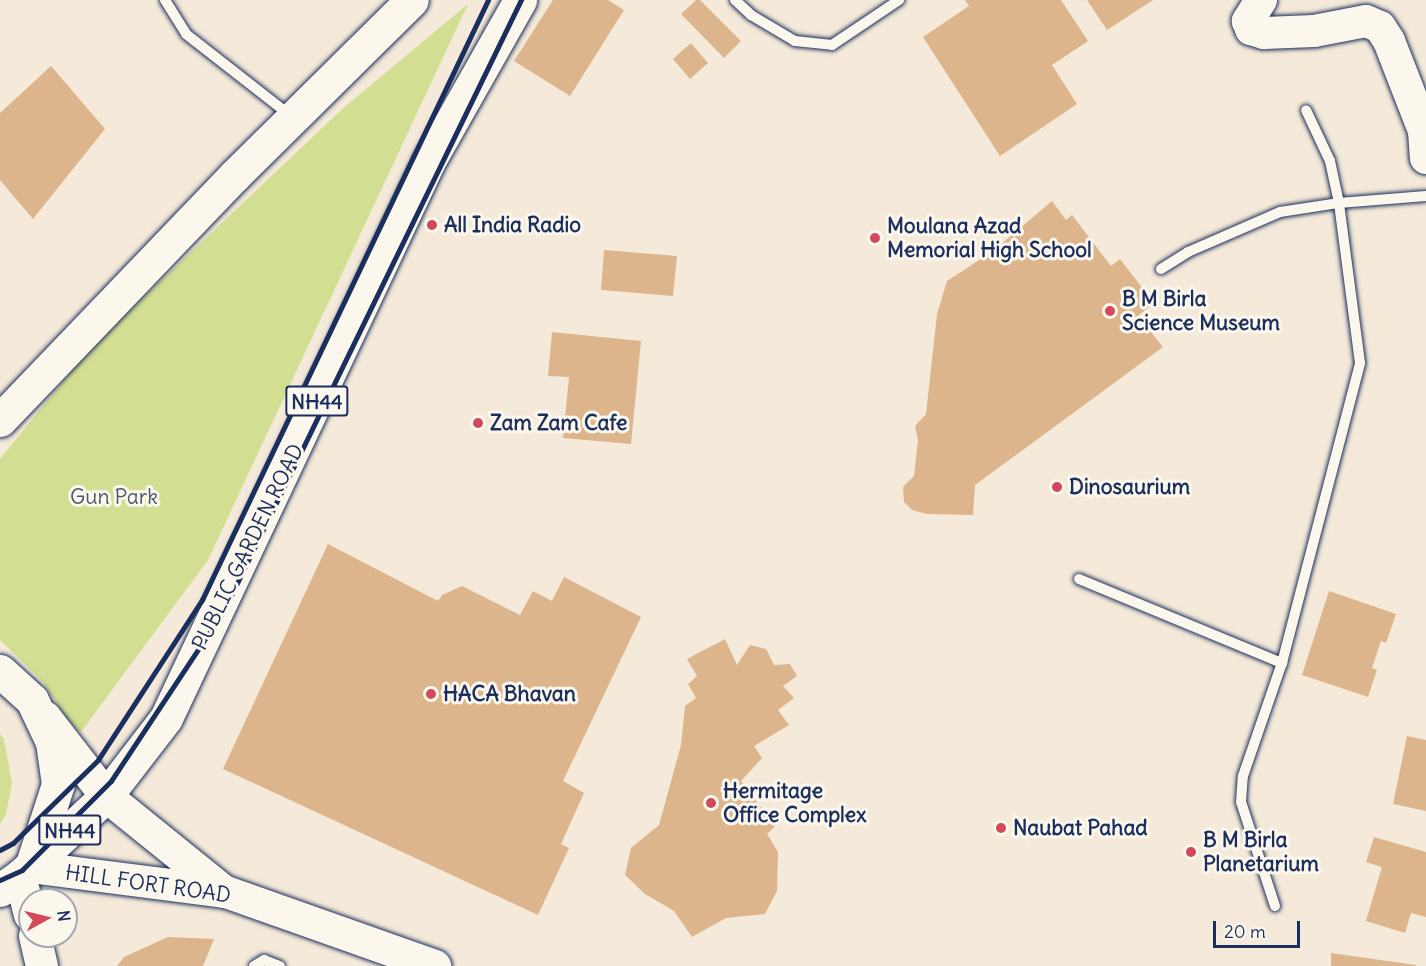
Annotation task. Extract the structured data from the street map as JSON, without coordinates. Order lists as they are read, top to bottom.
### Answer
{
  "streets": {
    "highway": ["NH44", "PUBLIC GARDEN ROAD"],
    "main road": ["HILL FORT ROAD"]
  },
  "crossings": [
    ["NH44", "PUBLIC GARDEN ROAD"],
    ["NH44", "HILL FORT ROAD"]
  ],
  "parks": ["Gun Park"],
  "places": [
    "All India Radio",
    "Moulana Azad Memorial High School",
    "B M Birla Science Museum",
    "Zam Zam Cafe",
    "Dinosaurium",
    "HACA Bhavan",
    "Hermitage Office Complex",
    "Naubat Pahad",
    "B M Birla Planetarium"
  ],
  "scale_bar": "20 m",
  "north": "right"
}
